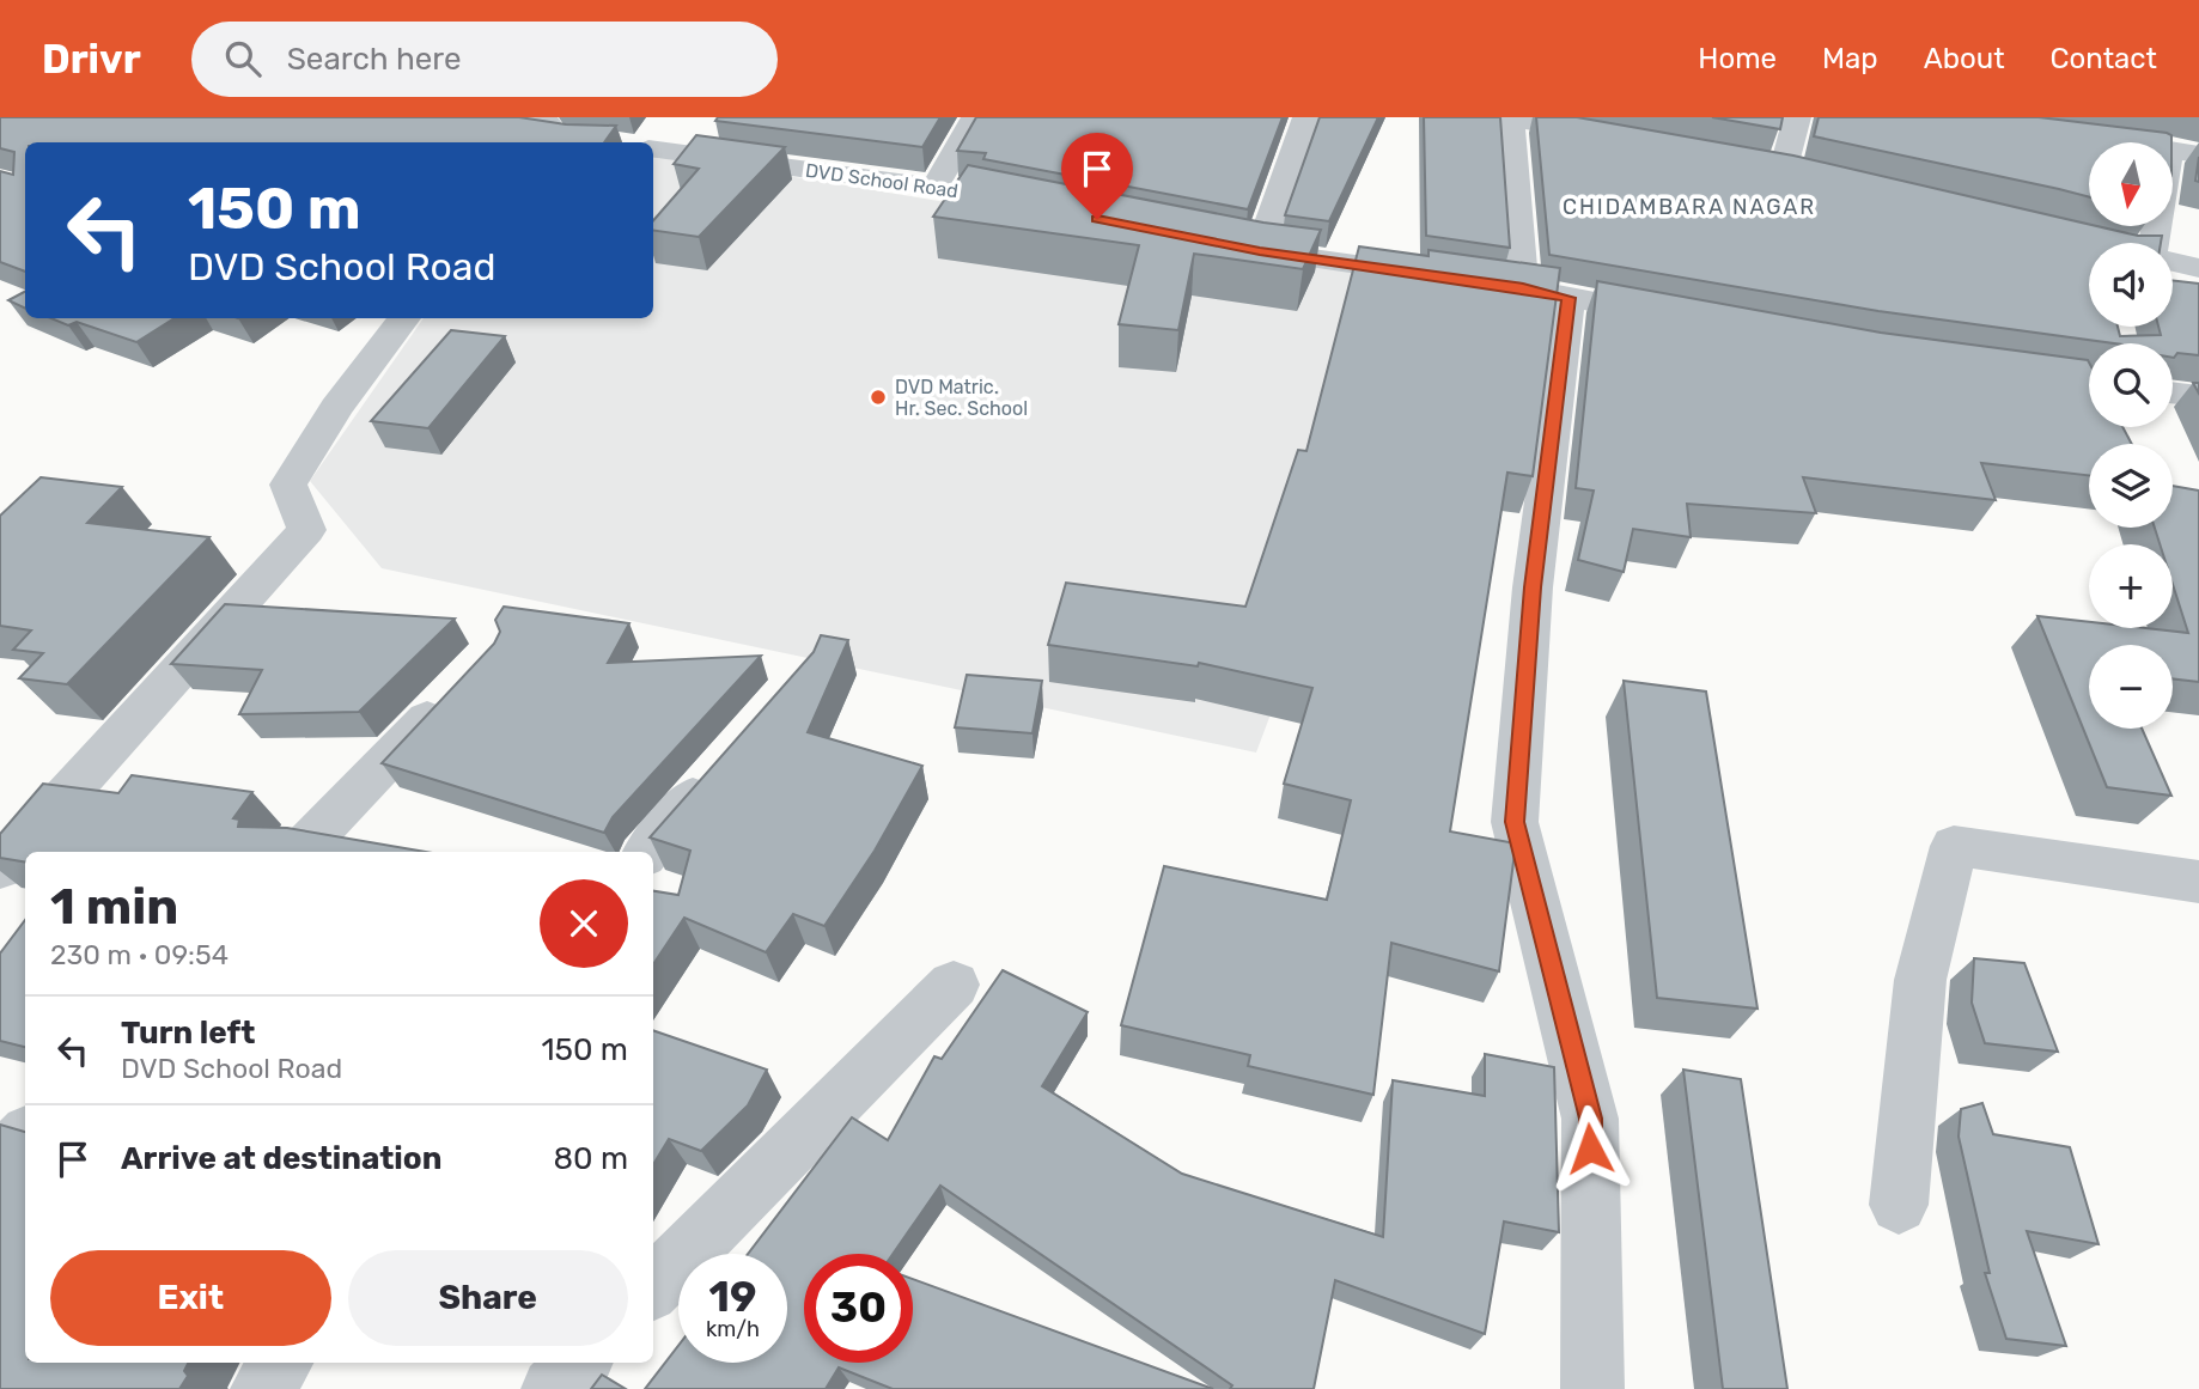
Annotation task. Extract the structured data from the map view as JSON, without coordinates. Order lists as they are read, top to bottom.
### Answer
{
  "streets": {
    "street": ["DVD School Road"]
  },
  "districts": ["CHIDAMBARA NAGAR"],
  "places": ["DVD Matric. Hr. Sec. School"],
  "north": "bottom",
  "page": {
    "header": "Drivr",
    "search": "Search here",
    "nav": [
      "Home",
      "Map",
      "About",
      "Contact"
    ],
    "map_buttons": ["+", "−"],
    "turn": ["150 m", "DVD School Road"],
    "heading": ["1 min", "230 m · 09:54"],
    "list": [
      {
        "name": "Turn left",
        "note": "DVD School Road",
        "value": "150 m"
      },
      {
        "name": "Arrive at destination",
        "value": "80 m"
      }
    ],
    "buttons": ["Exit", "Share"],
    "speed": "19 km/h",
    "limit": "30"
  }
}
